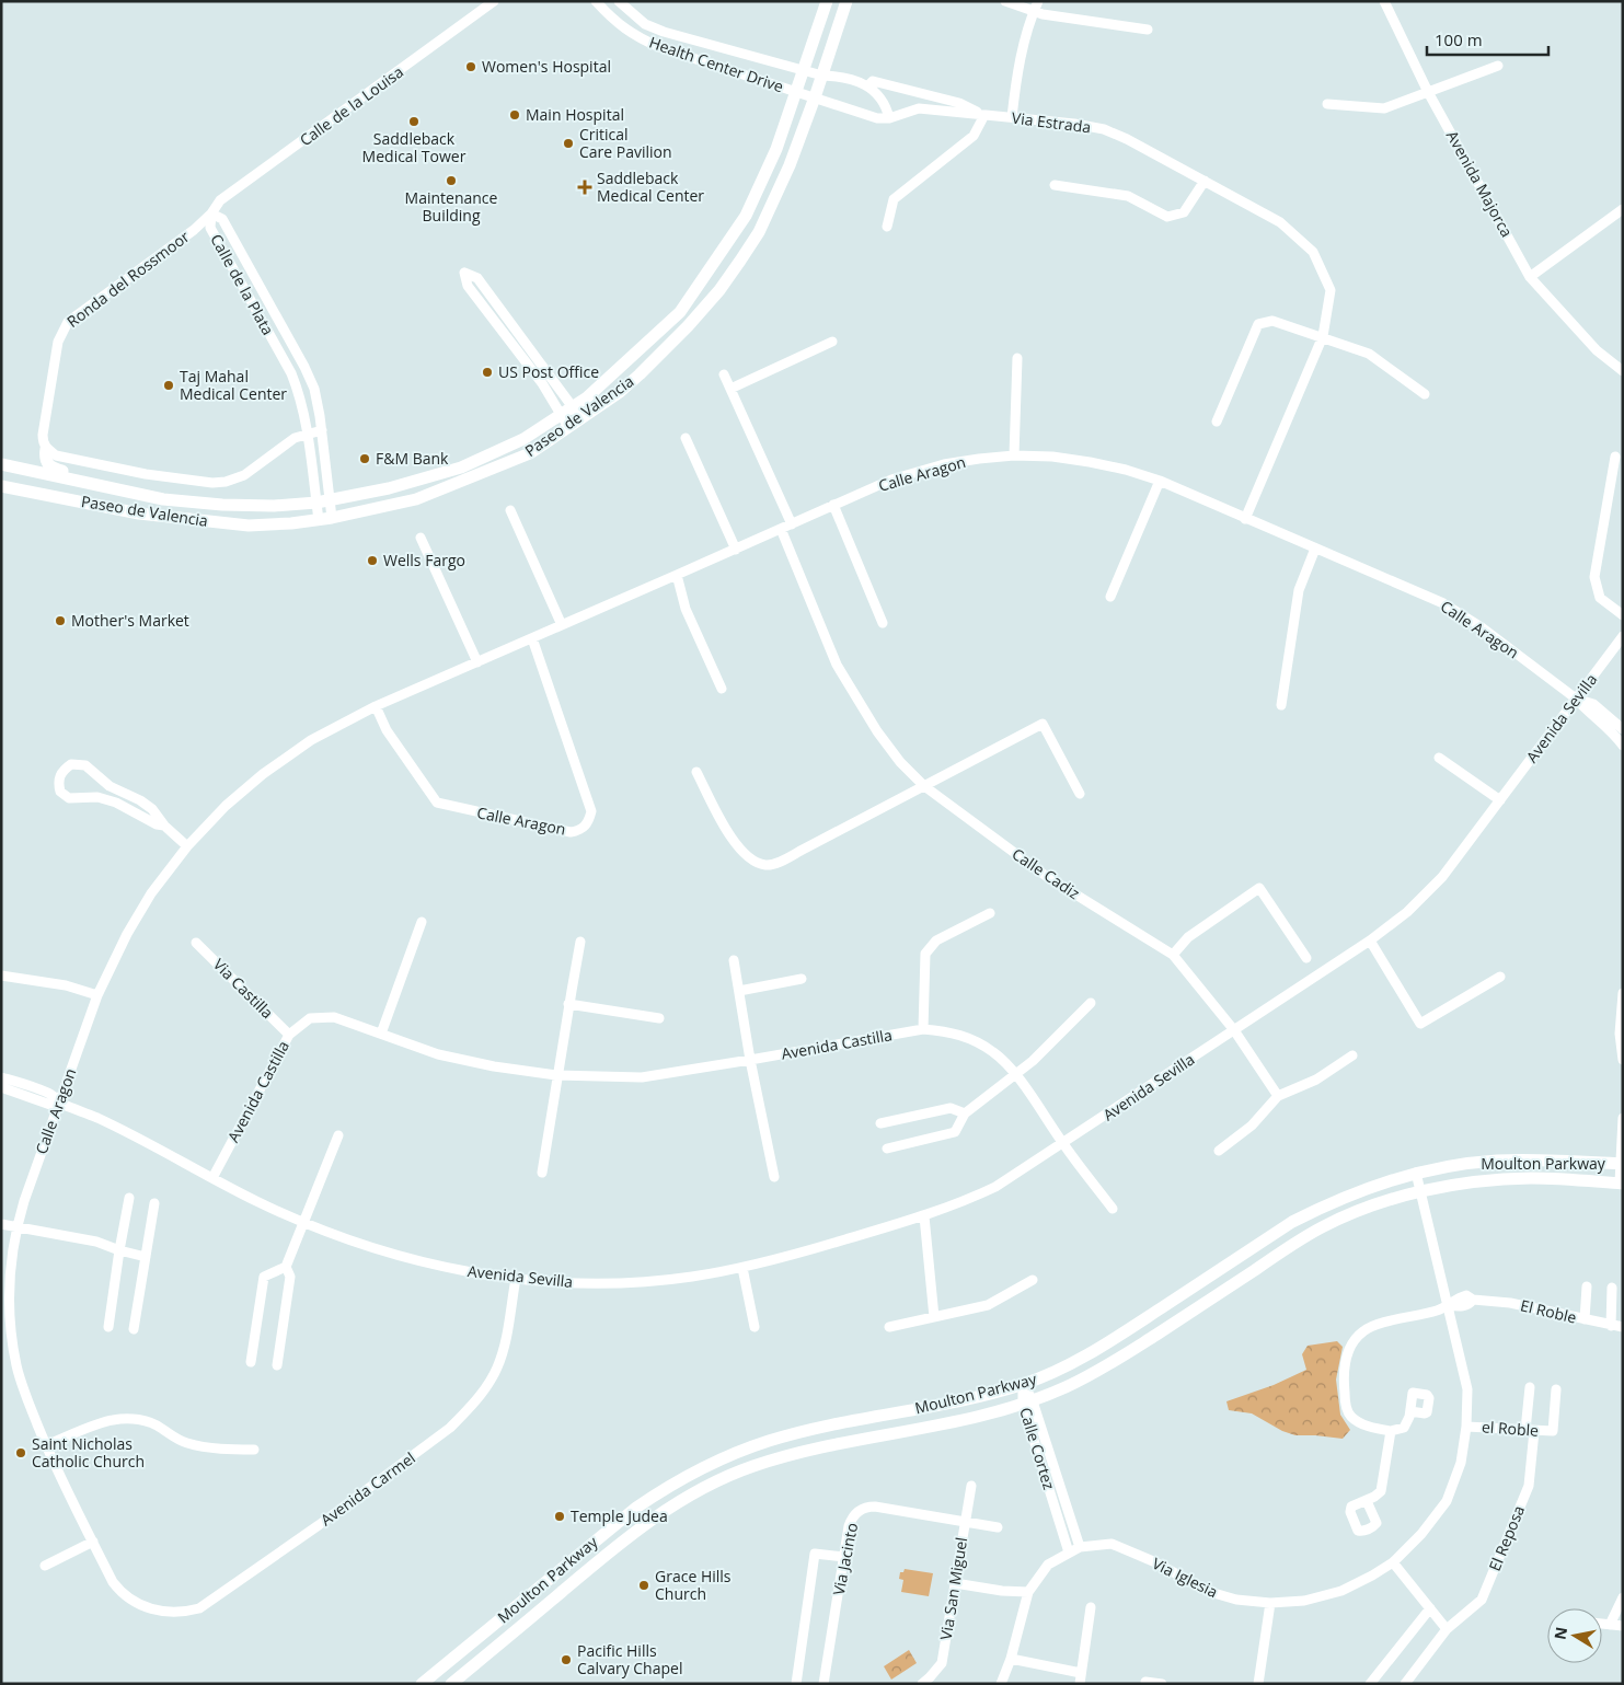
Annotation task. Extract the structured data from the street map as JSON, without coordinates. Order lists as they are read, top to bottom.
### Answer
{
  "streets": {
    "main road": ["Paseo de Valencia", "Moulton Parkway"],
    "street": [
      "Health Center Drive",
      "Calle de la Louisa",
      "Via Estrada",
      "Avenida Majorca",
      "Ronda del Rossmoor",
      "Calle de la Plata",
      "Calle Aragon",
      "Avenida Sevilla",
      "Calle Cadiz",
      "Via Castilla",
      "Avenida Castilla",
      "El Roble",
      "el Roble",
      "Calle Cortez",
      "Avenida Carmel",
      "El Reposa",
      "Via Jacinto",
      "Via Iglesia",
      "Via San Miguel"
    ]
  },
  "crossings": [
    ["Health Center Drive", "Via Estrada"],
    ["Health Center Drive", "Paseo de Valencia"],
    ["Calle de la Louisa", "Ronda del Rossmoor"],
    ["Calle de la Louisa", "Calle de la Plata"],
    ["Via Estrada", "Paseo de Valencia"],
    ["Via Estrada", "Calle Aragon"],
    ["Ronda del Rossmoor", "Calle de la Plata"],
    ["Calle de la Plata", "Paseo de Valencia"],
    ["Calle Aragon", "Avenida Sevilla"],
    ["Calle Aragon", "Calle Cadiz"],
    ["Calle Aragon", "Avenida Carmel"],
    ["Avenida Sevilla", "Calle Cadiz"],
    ["Avenida Sevilla", "Avenida Castilla"],
    ["Avenida Sevilla", "Avenida Carmel"],
    ["Via Castilla", "Avenida Castilla"],
    ["Moulton Parkway", "Calle Cortez"],
    ["Moulton Parkway", "Via Iglesia"],
    ["El Roble", "Via Iglesia"],
    ["el Roble", "El Reposa"],
    ["el Roble", "Via Iglesia"],
    ["Calle Cortez", "Via Iglesia"],
    ["Via Jacinto", "Via San Miguel"]
  ],
  "places": {
    "other": [
      "Women's Hospital",
      "Main Hospital",
      "Saddleback Medical Tower",
      "Critical Care Pavilion",
      "Maintenance Building",
      "US Post Office",
      "Taj Mahal Medical Center",
      "F&M Bank",
      "Wells Fargo",
      "Mother's Market",
      "Saint Nicholas Catholic Church",
      "Temple Judea",
      "Grace Hills Church",
      "Pacific Hills Calvary Chapel"
    ],
    "health": ["Saddleback Medical Center"]
  },
  "scale_bar": "100 m",
  "north": "left"
}
